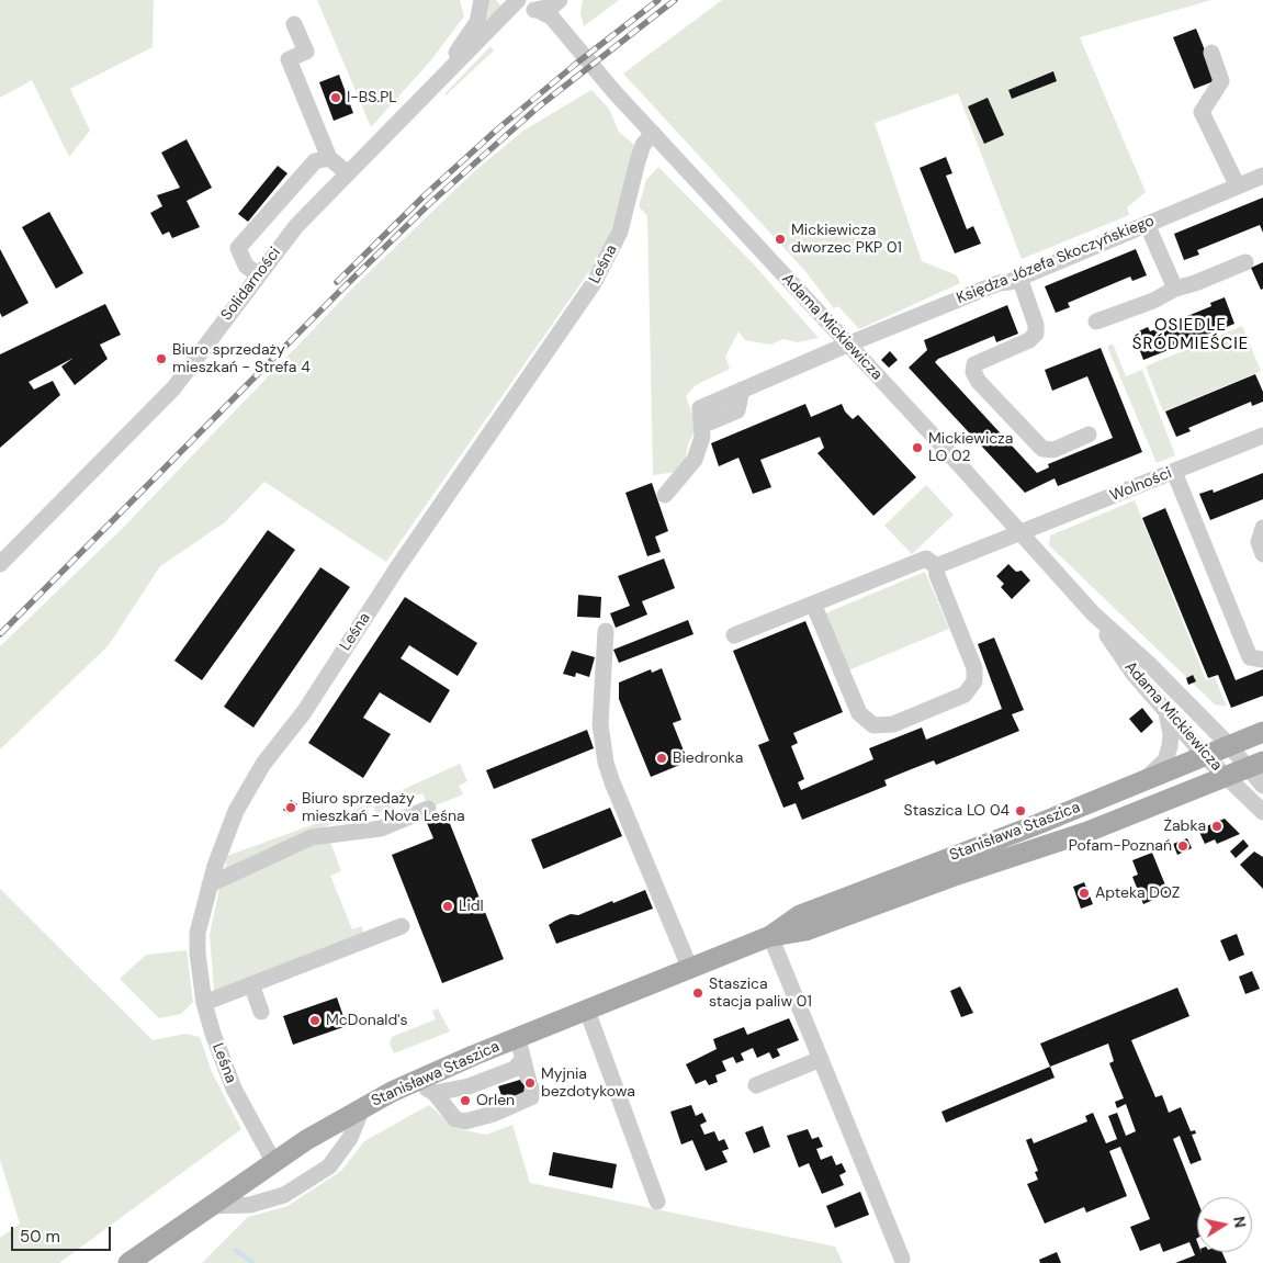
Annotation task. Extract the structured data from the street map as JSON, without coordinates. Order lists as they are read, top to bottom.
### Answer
{
  "streets": {
    "main road": ["Stanisława Staszica"],
    "street": [
      "Księdza Józefa Skoczyńskiego",
      "Leśna",
      "Solidarności",
      "Adama Mickiewicza",
      "Wolności"
    ]
  },
  "crossings": [
    ["Księdza Józefa Skoczyńskiego", "Adama Mickiewicza"],
    ["Leśna", "Adama Mickiewicza"],
    ["Leśna", "Stanisława Staszica"],
    ["Adama Mickiewicza", "Wolności"],
    ["Adama Mickiewicza", "Stanisława Staszica"]
  ],
  "districts": ["OSIEDLE ŚRÓDMIEŚCIE"],
  "places": [
    "I-BS.PL",
    "Mickiewicza dworzec PKP 01",
    "Biuro sprzedaży mieszkań - Strefa 4",
    "Mickiewicza LO 02",
    "Biedronka",
    "Biuro sprzedaży mieszkań - Nova Leśna",
    "Staszica LO 04",
    "Żabka",
    "Pofam-Poznań",
    "Apteka DOZ",
    "Lidl",
    "Staszica stacja paliw 01",
    "McDonald's",
    "Myjnia bezdotykowa",
    "Orlen"
  ],
  "scale_bar": "50 m",
  "north": "right"
}
